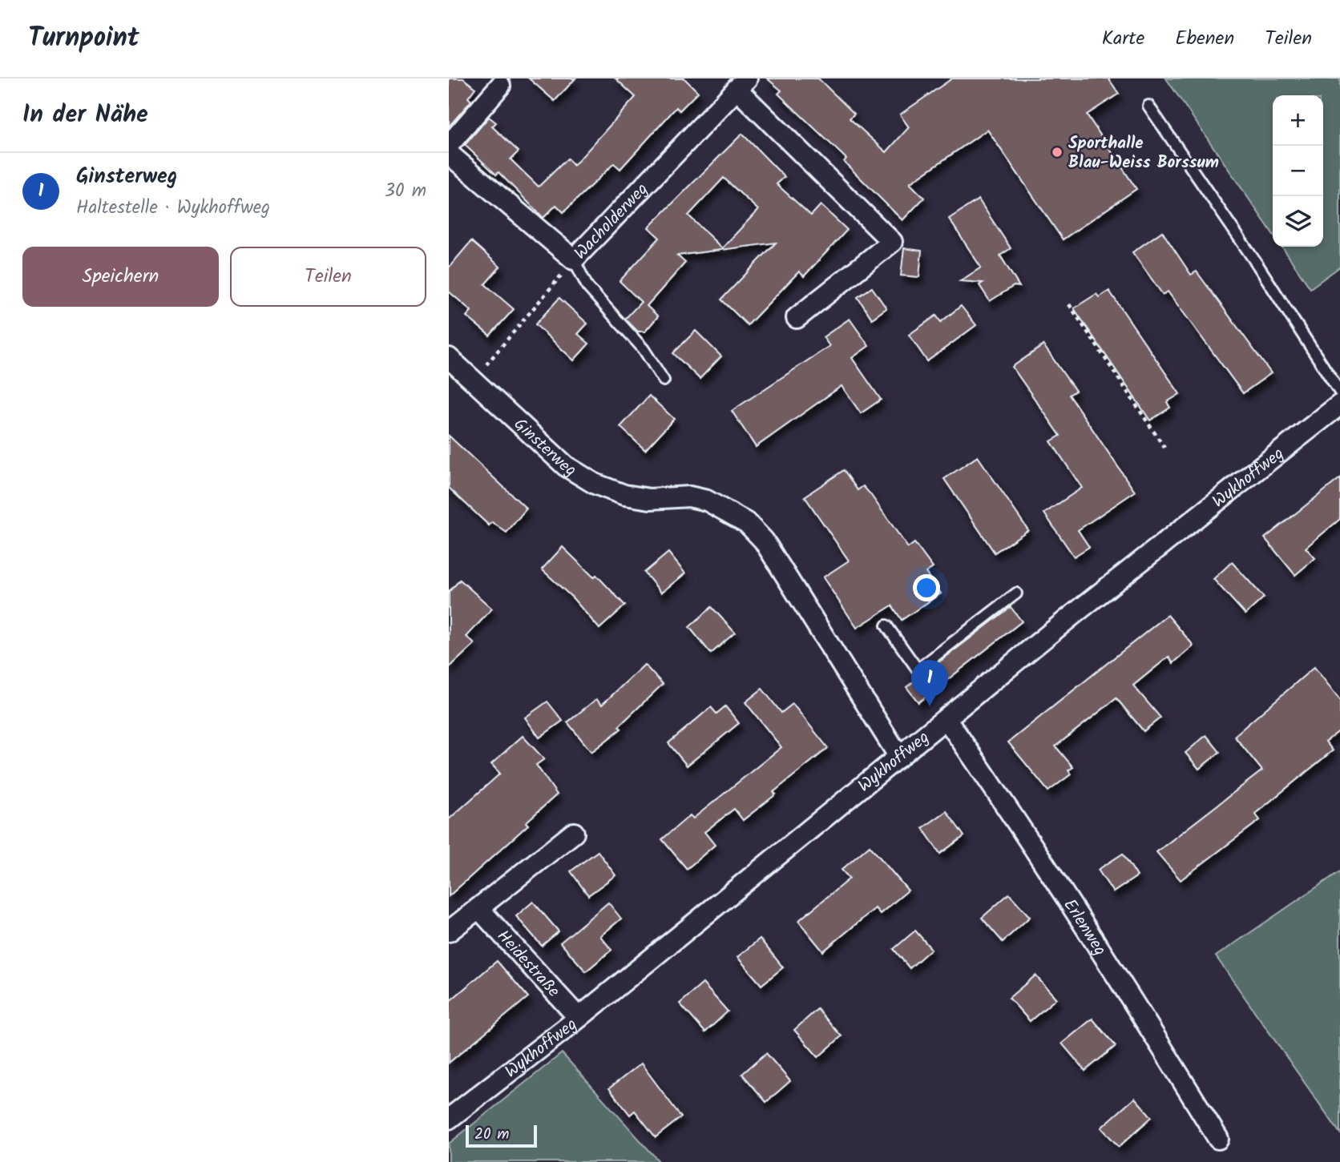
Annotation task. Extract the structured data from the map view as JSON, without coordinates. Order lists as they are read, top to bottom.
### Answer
{
  "streets": {
    "street": [
      "Wacholderweg",
      "Ginsterweg",
      "Wykhoffweg",
      "Erlenweg",
      "Heidestraße"
    ]
  },
  "crossings": [
    ["Ginsterweg", "Wykhoffweg"],
    ["Wykhoffweg", "Erlenweg"],
    ["Wykhoffweg", "Heidestraße"]
  ],
  "places": ["Sporthalle Blau-Weiss Borssum"],
  "scale_bar": "20 m",
  "page": {
    "header": "Turnpoint",
    "nav": ["Karte", "Ebenen", "Teilen"],
    "heading": "In der Nähe",
    "map_buttons": ["+", "−"],
    "list": [
      {
        "mark": "1",
        "name": "Ginsterweg",
        "note": "Haltestelle · Wykhoffweg",
        "value": "30 m"
      }
    ],
    "buttons": ["Speichern", "Teilen"],
    "pins": "1",
    "scale": "20 m"
  }
}
